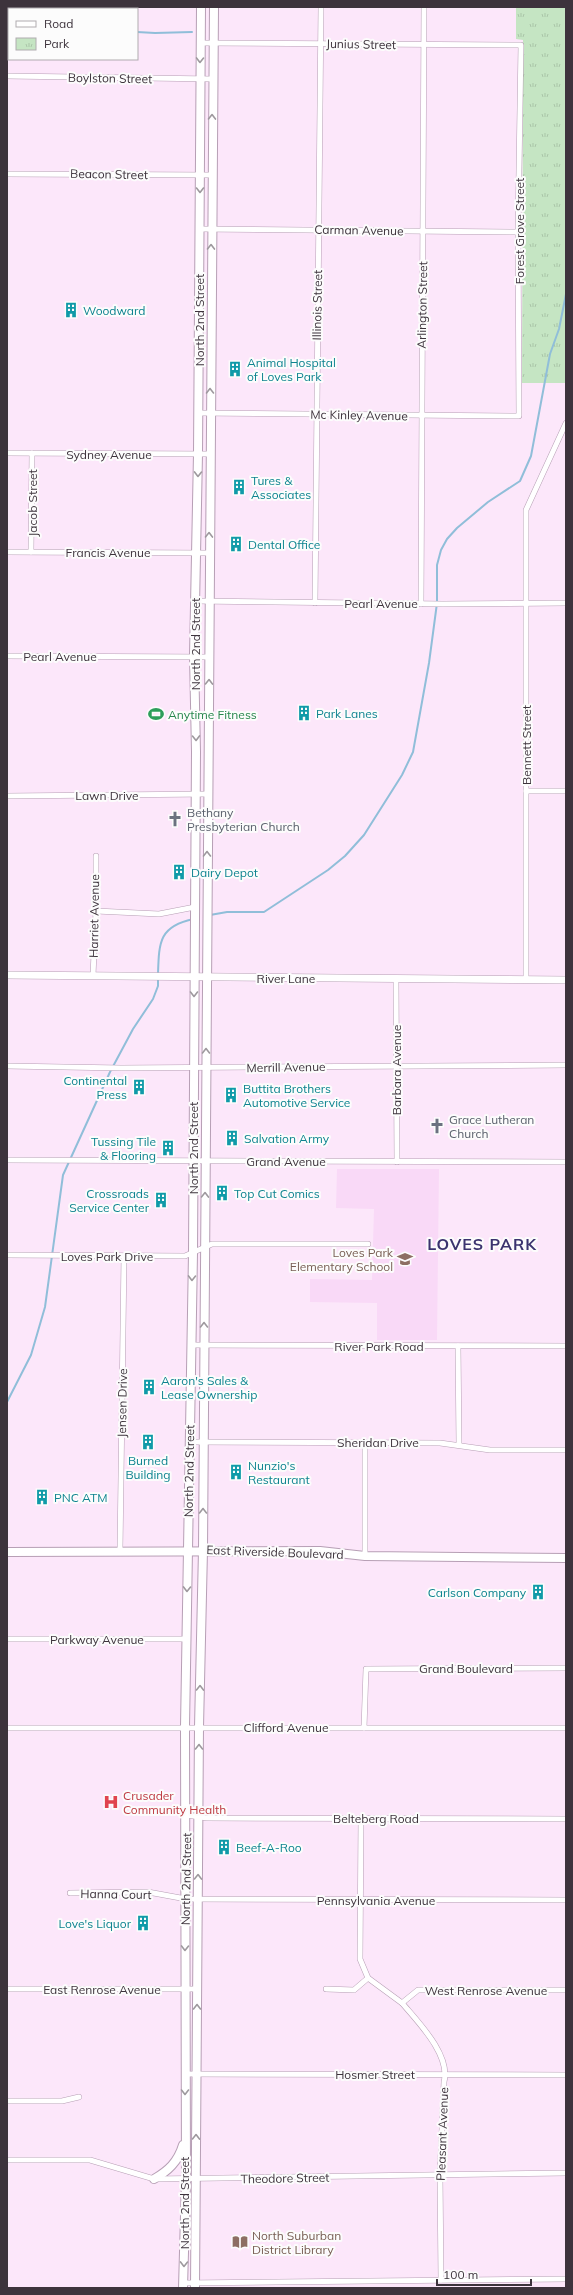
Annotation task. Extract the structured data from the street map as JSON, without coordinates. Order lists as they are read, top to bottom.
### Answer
{
  "streets": {
    "main road": ["North 2nd Street", "East Riverside Boulevard"],
    "street": [
      "Junius Street",
      "Boylston Street",
      "Beacon Street",
      "Carman Avenue",
      "Forest Grove Street",
      "Illinois Street",
      "Arlington Street",
      "Mc Kinley Avenue",
      "Sydney Avenue",
      "Jacob Street",
      "Francis Avenue",
      "Pearl Avenue",
      "Bennett Street",
      "Lawn Drive",
      "Harriet Avenue",
      "River Lane",
      "Merrill Avenue",
      "Barbara Avenue",
      "Grand Avenue",
      "Loves Park Drive",
      "River Park Road",
      "Jensen Drive",
      "Sheridan Drive",
      "Parkway Avenue",
      "Grand Boulevard",
      "Clifford Avenue",
      "Belteberg Road",
      "Hanna Court",
      "Pennsylvania Avenue",
      "East Renrose Avenue",
      "West Renrose Avenue",
      "Hosmer Street",
      "Pleasant Avenue",
      "Theodore Street"
    ]
  },
  "crossings": [
    ["Junius Street", "Forest Grove Street"],
    ["Junius Street", "Illinois Street"],
    ["Junius Street", "Arlington Street"],
    ["Junius Street", "North 2nd Street"],
    ["Boylston Street", "North 2nd Street"],
    ["Beacon Street", "North 2nd Street"],
    ["Carman Avenue", "Forest Grove Street"],
    ["Carman Avenue", "Illinois Street"],
    ["Carman Avenue", "Arlington Street"],
    ["Carman Avenue", "North 2nd Street"],
    ["Forest Grove Street", "Mc Kinley Avenue"],
    ["Illinois Street", "Mc Kinley Avenue"],
    ["Illinois Street", "Pearl Avenue"],
    ["Arlington Street", "Mc Kinley Avenue"],
    ["Arlington Street", "Pearl Avenue"],
    ["North 2nd Street", "Mc Kinley Avenue"],
    ["North 2nd Street", "Sydney Avenue"],
    ["North 2nd Street", "Francis Avenue"],
    ["North 2nd Street", "Pearl Avenue"],
    ["North 2nd Street", "Lawn Drive"],
    ["North 2nd Street", "River Lane"],
    ["North 2nd Street", "Merrill Avenue"],
    ["North 2nd Street", "Grand Avenue"],
    ["North 2nd Street", "Loves Park Drive"],
    ["North 2nd Street", "River Park Road"],
    ["North 2nd Street", "Sheridan Drive"],
    ["North 2nd Street", "East Riverside Boulevard"],
    ["North 2nd Street", "Parkway Avenue"],
    ["North 2nd Street", "Clifford Avenue"],
    ["North 2nd Street", "Belteberg Road"],
    ["North 2nd Street", "Hanna Court"],
    ["North 2nd Street", "Pennsylvania Avenue"],
    ["North 2nd Street", "East Renrose Avenue"],
    ["North 2nd Street", "Hosmer Street"],
    ["North 2nd Street", "Theodore Street"],
    ["Sydney Avenue", "Jacob Street"],
    ["Jacob Street", "Francis Avenue"],
    ["Pearl Avenue", "Bennett Street"],
    ["Bennett Street", "River Lane"],
    ["Harriet Avenue", "River Lane"],
    ["River Lane", "Barbara Avenue"],
    ["Merrill Avenue", "Barbara Avenue"],
    ["Barbara Avenue", "Grand Avenue"],
    ["Loves Park Drive", "Jensen Drive"],
    ["Jensen Drive", "East Riverside Boulevard"],
    ["Grand Boulevard", "Clifford Avenue"],
    ["Hanna Court", "Pennsylvania Avenue"],
    ["West Renrose Avenue", "Pleasant Avenue"],
    ["Hosmer Street", "Pleasant Avenue"],
    ["Pleasant Avenue", "Theodore Street"]
  ],
  "districts": ["LOVES PARK"],
  "places": {
    "building": [
      "Woodward",
      "Animal Hospital of Loves Park",
      "Tures & Associates",
      "Dental Office",
      "Park Lanes",
      "Dairy Depot",
      "Continental Press",
      "Buttita Brothers Automotive Service",
      "Salvation Army",
      "Tussing Tile & Flooring",
      "Top Cut Comics",
      "Crossroads Service Center",
      "Aaron's Sales & Lease Ownership",
      "Burned Building",
      "Nunzio's Restaurant",
      "PNC ATM",
      "Carlson Company",
      "Beef-A-Roo",
      "Love's Liquor"
    ],
    "sports": ["Anytime Fitness"],
    "church": ["Bethany Presbyterian Church", "Grace Lutheran Church"],
    "school or university": ["Loves Park Elementary School"],
    "hospital": ["Crusader Community Health"],
    "library": ["North Suburban District Library"]
  },
  "legend": ["Road", "Park"],
  "scale_bar": "100 m"
}
